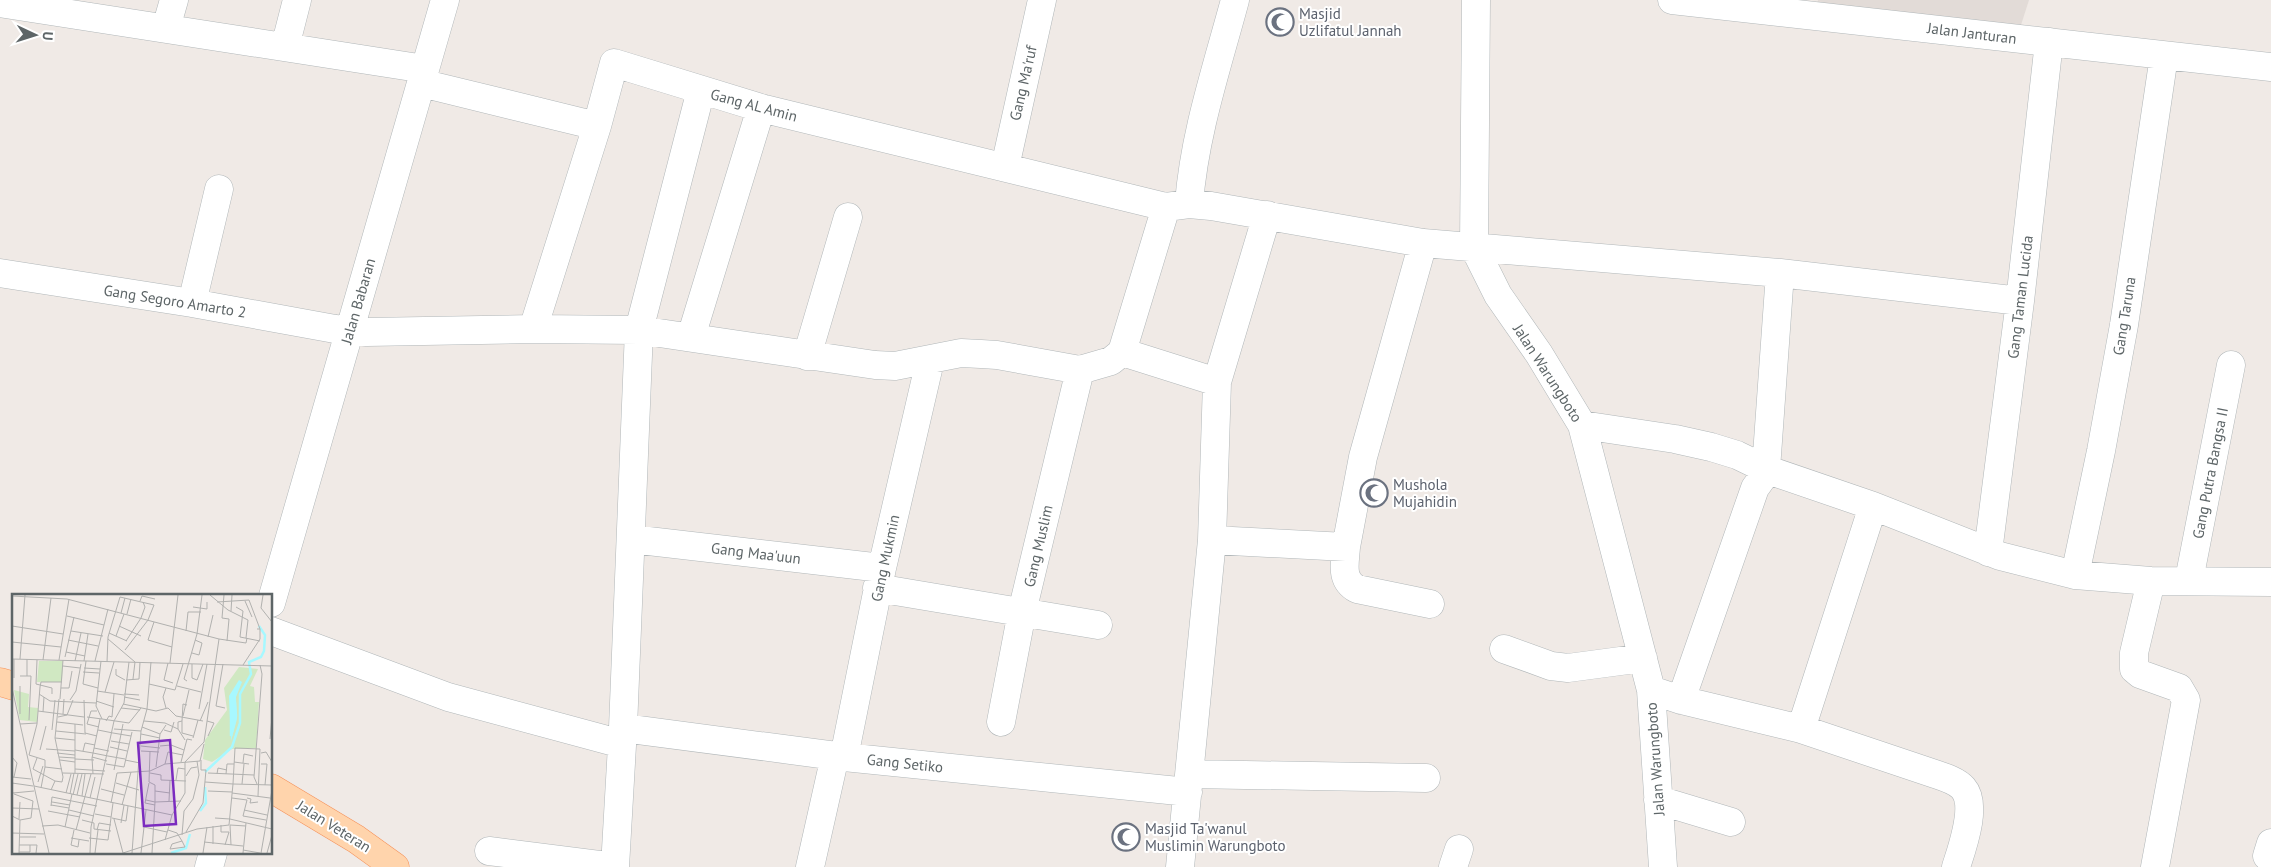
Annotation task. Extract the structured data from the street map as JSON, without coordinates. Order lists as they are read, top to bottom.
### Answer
{
  "streets": {
    "main road": ["Jalan Veteran"],
    "street": [
      "Jalan Janturan",
      "Gang Ma'ruf",
      "Gang AL Amin",
      "Gang Taman Lucida",
      "Gang Segoro Amarto 2",
      "Jalan Babaran",
      "Gang Taruna",
      "Jalan Warungboto",
      "Gang Putra Bangsa II",
      "Gang Muslim",
      "Gang Maa'uun",
      "Gang Mukmin",
      "Gang Setiko"
    ]
  },
  "crossings": [
    ["Jalan Janturan", "Gang Taman Lucida"],
    ["Jalan Janturan", "Gang Taruna"],
    ["Gang Ma'ruf", "Gang AL Amin"],
    ["Gang AL Amin", "Gang Taman Lucida"],
    ["Gang AL Amin", "Gang Segoro Amarto 2"],
    ["Gang AL Amin", "Jalan Warungboto"],
    ["Gang Segoro Amarto 2", "Jalan Babaran"],
    ["Gang Segoro Amarto 2", "Gang Muslim"],
    ["Gang Segoro Amarto 2", "Gang Mukmin"],
    ["Gang Muslim", "Gang Maa'uun"],
    ["Gang Maa'uun", "Gang Mukmin"],
    ["Gang Mukmin", "Gang Setiko"]
  ],
  "places": {
    "mosque": ["Masjid Uzlifatul Jannah", "Mushola Mujahidin", "Masjid Ta'wanul Muslimin Warungboto"]
  },
  "north": "right"
}
